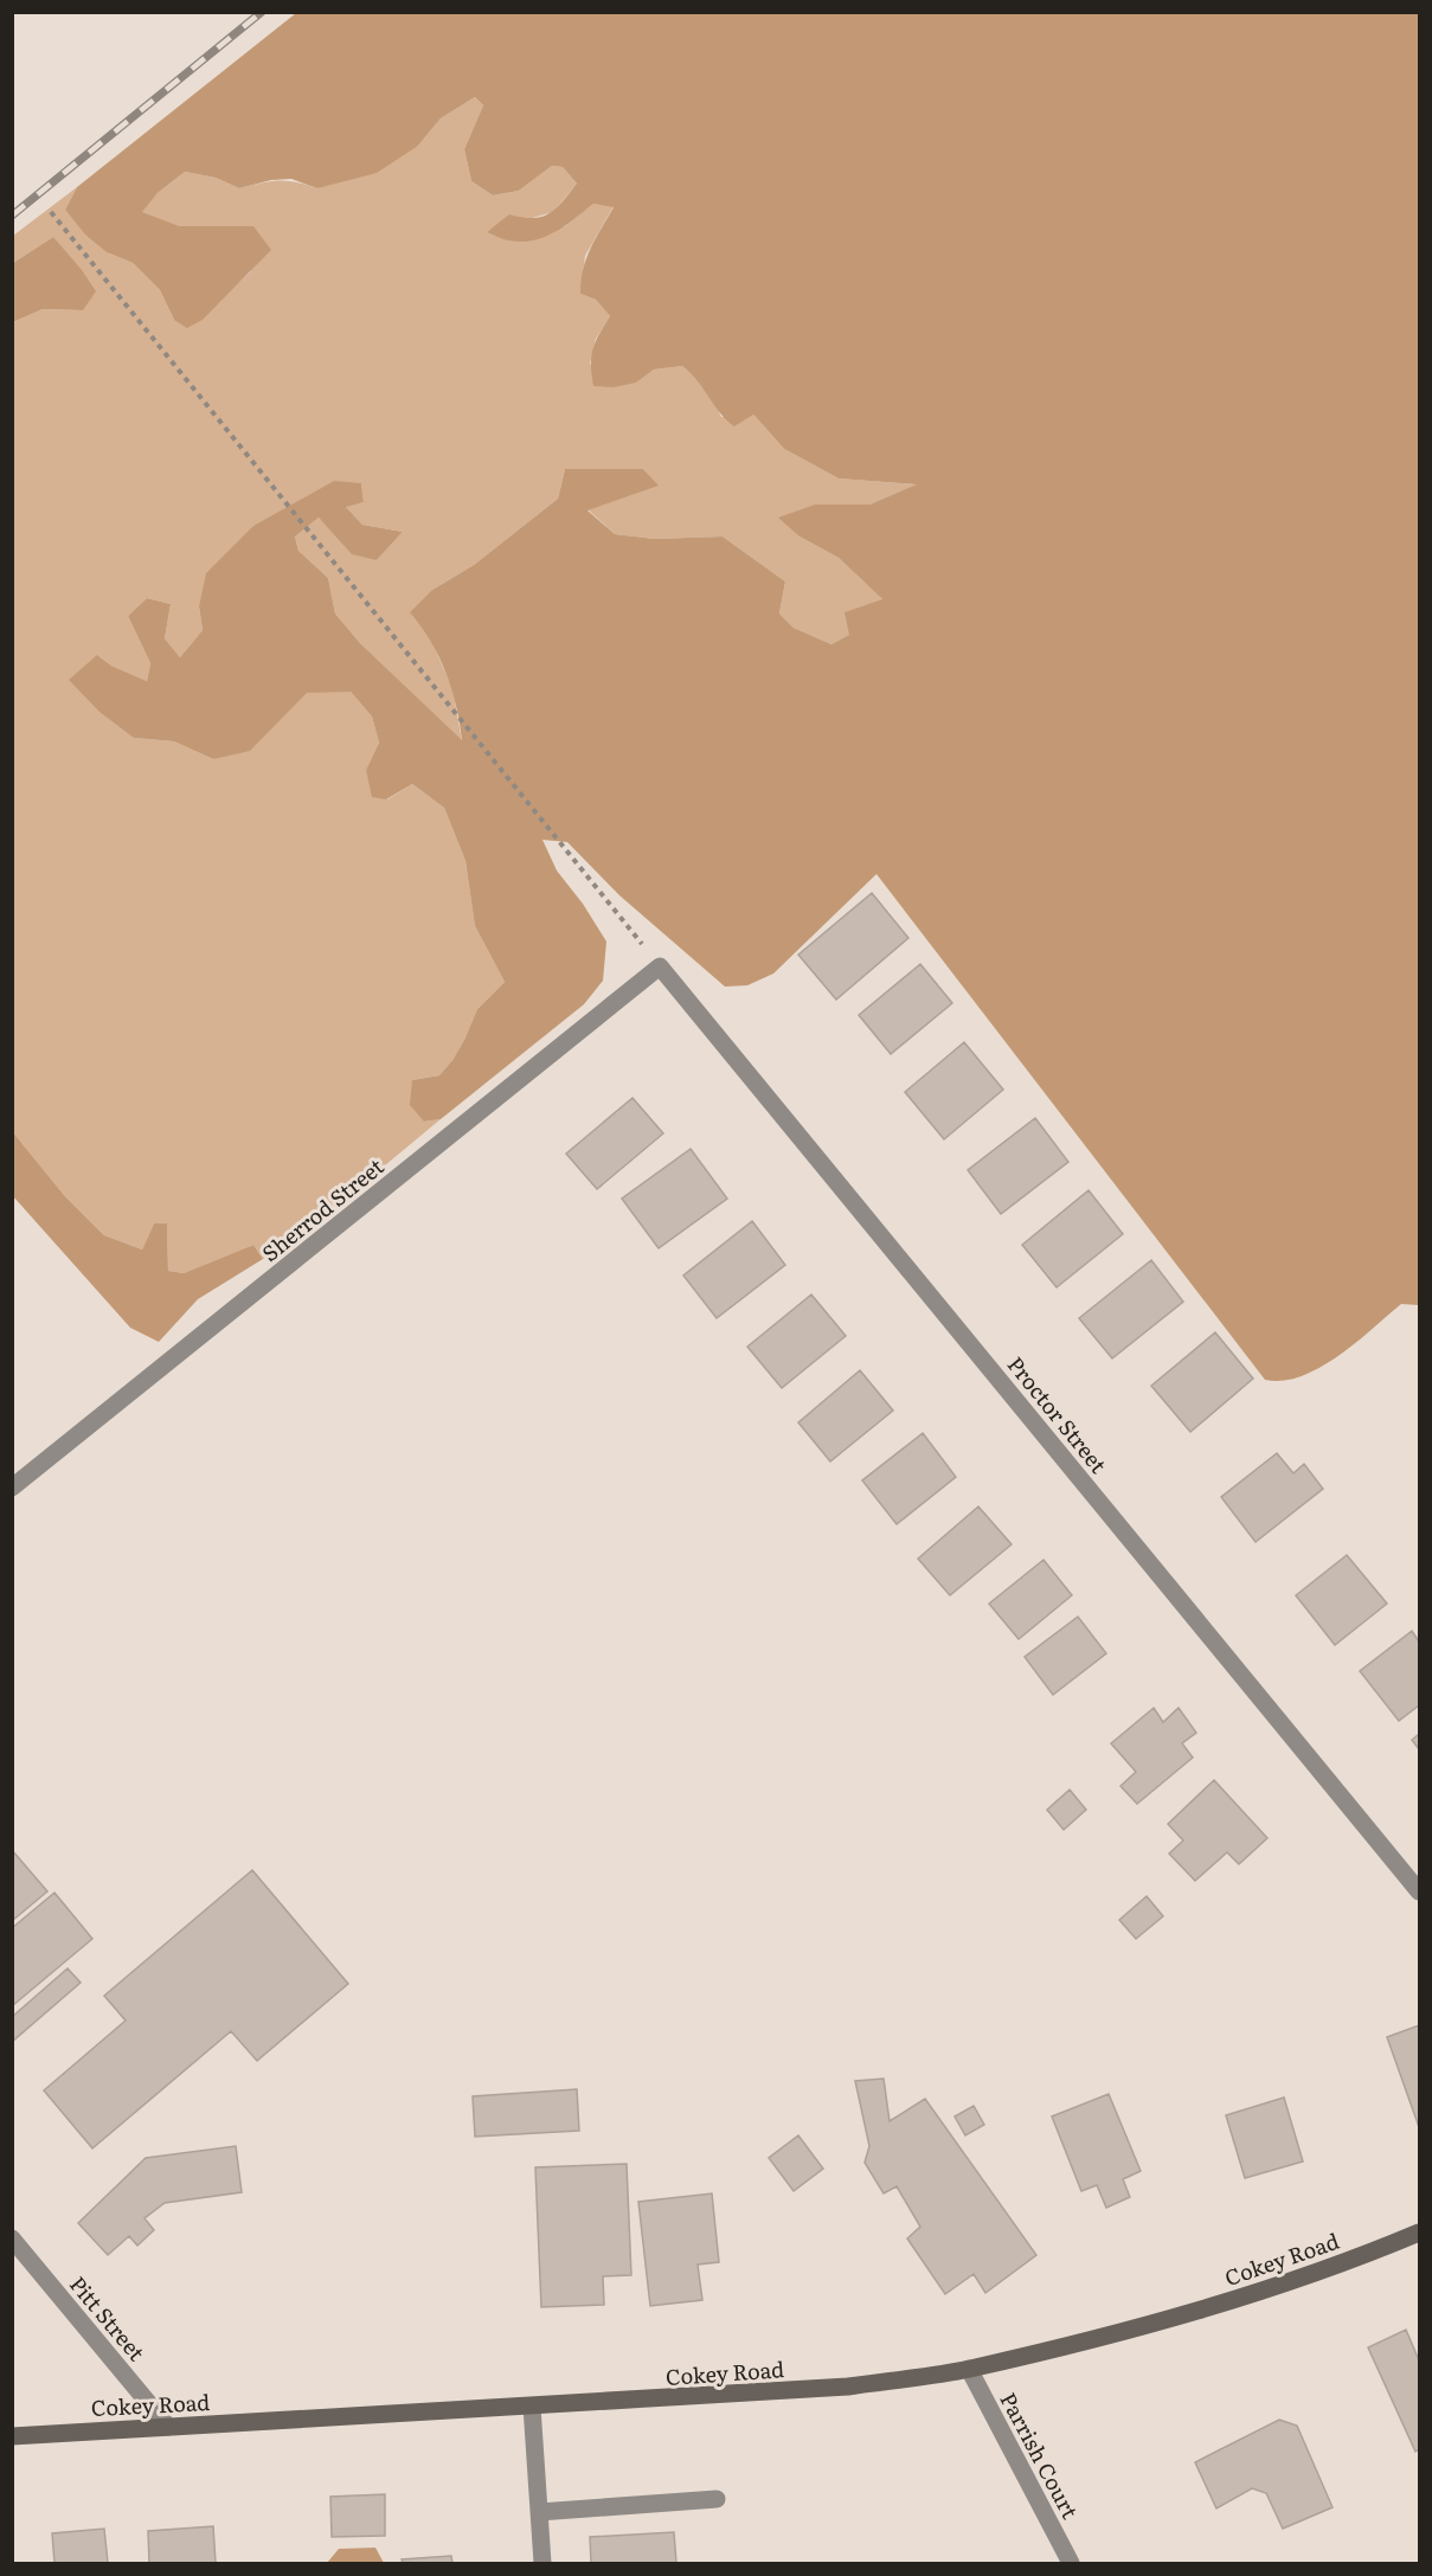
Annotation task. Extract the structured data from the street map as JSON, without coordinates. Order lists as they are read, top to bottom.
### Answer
{
  "streets": {
    "street": [
      "Sherrod Street",
      "Proctor Street",
      "Cokey Road",
      "Pitt Street",
      "Parrish Court"
    ]
  },
  "crossings": [
    ["Sherrod Street", "Proctor Street"],
    ["Cokey Road", "Pitt Street"],
    ["Cokey Road", "Parrish Court"]
  ]
}
